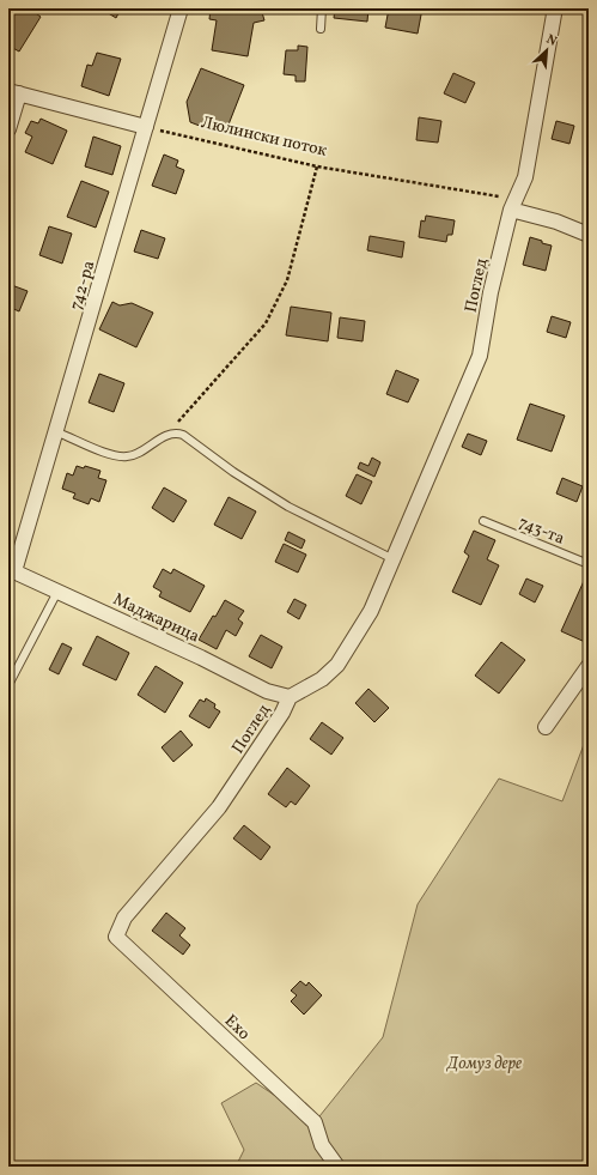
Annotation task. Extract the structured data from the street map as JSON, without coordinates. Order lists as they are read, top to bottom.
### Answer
{
  "streets": {
    "street": [
      "742-ра",
      "Поглед",
      "Маджарица",
      "Ехо"
    ],
    "lane": ["743-та"],
    "path": ["Люлински поток"]
  },
  "crossings": [
    ["Люлински поток", "742-ра"],
    ["Люлински поток", "Поглед"],
    ["742-ра", "Маджарица"],
    ["Поглед", "Маджарица"],
    ["Поглед", "Ехо"]
  ],
  "parks": ["Домуз дере"],
  "north": "top right"
}
